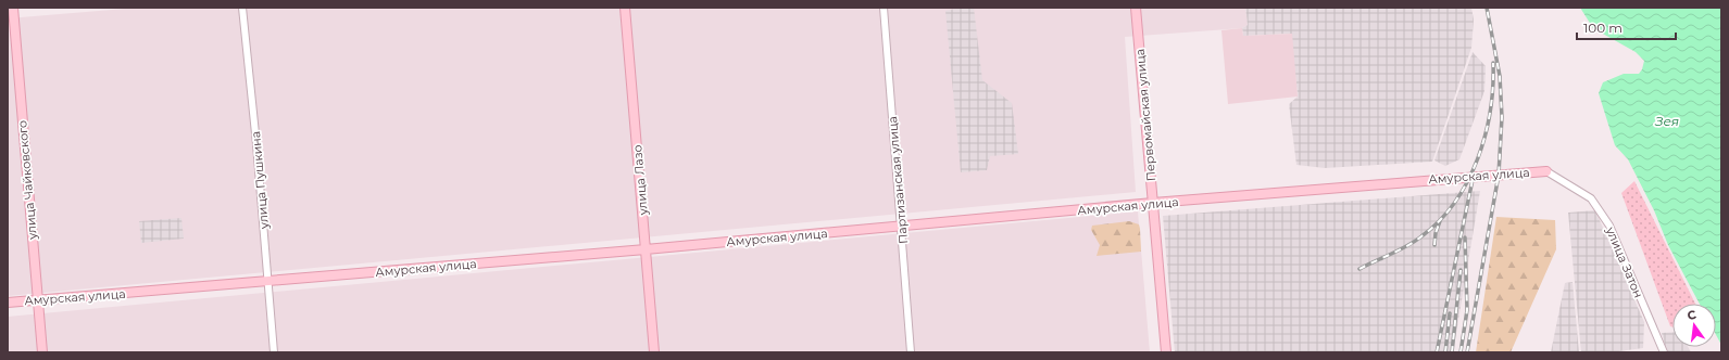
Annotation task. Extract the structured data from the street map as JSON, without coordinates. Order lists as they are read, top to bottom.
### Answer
{
  "streets": {
    "street": [
      "Первомайская улица",
      "Амурская улица",
      "улица Чайковского",
      "улица Пушкина",
      "улица Лазо",
      "Партизанская улица",
      "улица Затон"
    ]
  },
  "crossings": [
    ["Первомайская улица", "Амурская улица"],
    ["Амурская улица", "улица Чайковского"],
    ["Амурская улица", "улица Пушкина"],
    ["Амурская улица", "улица Лазо"],
    ["Амурская улица", "Партизанская улица"],
    ["Амурская улица", "улица Затон"]
  ],
  "water": ["Зея"],
  "scale_bar": "100 m",
  "north": "top"
}
